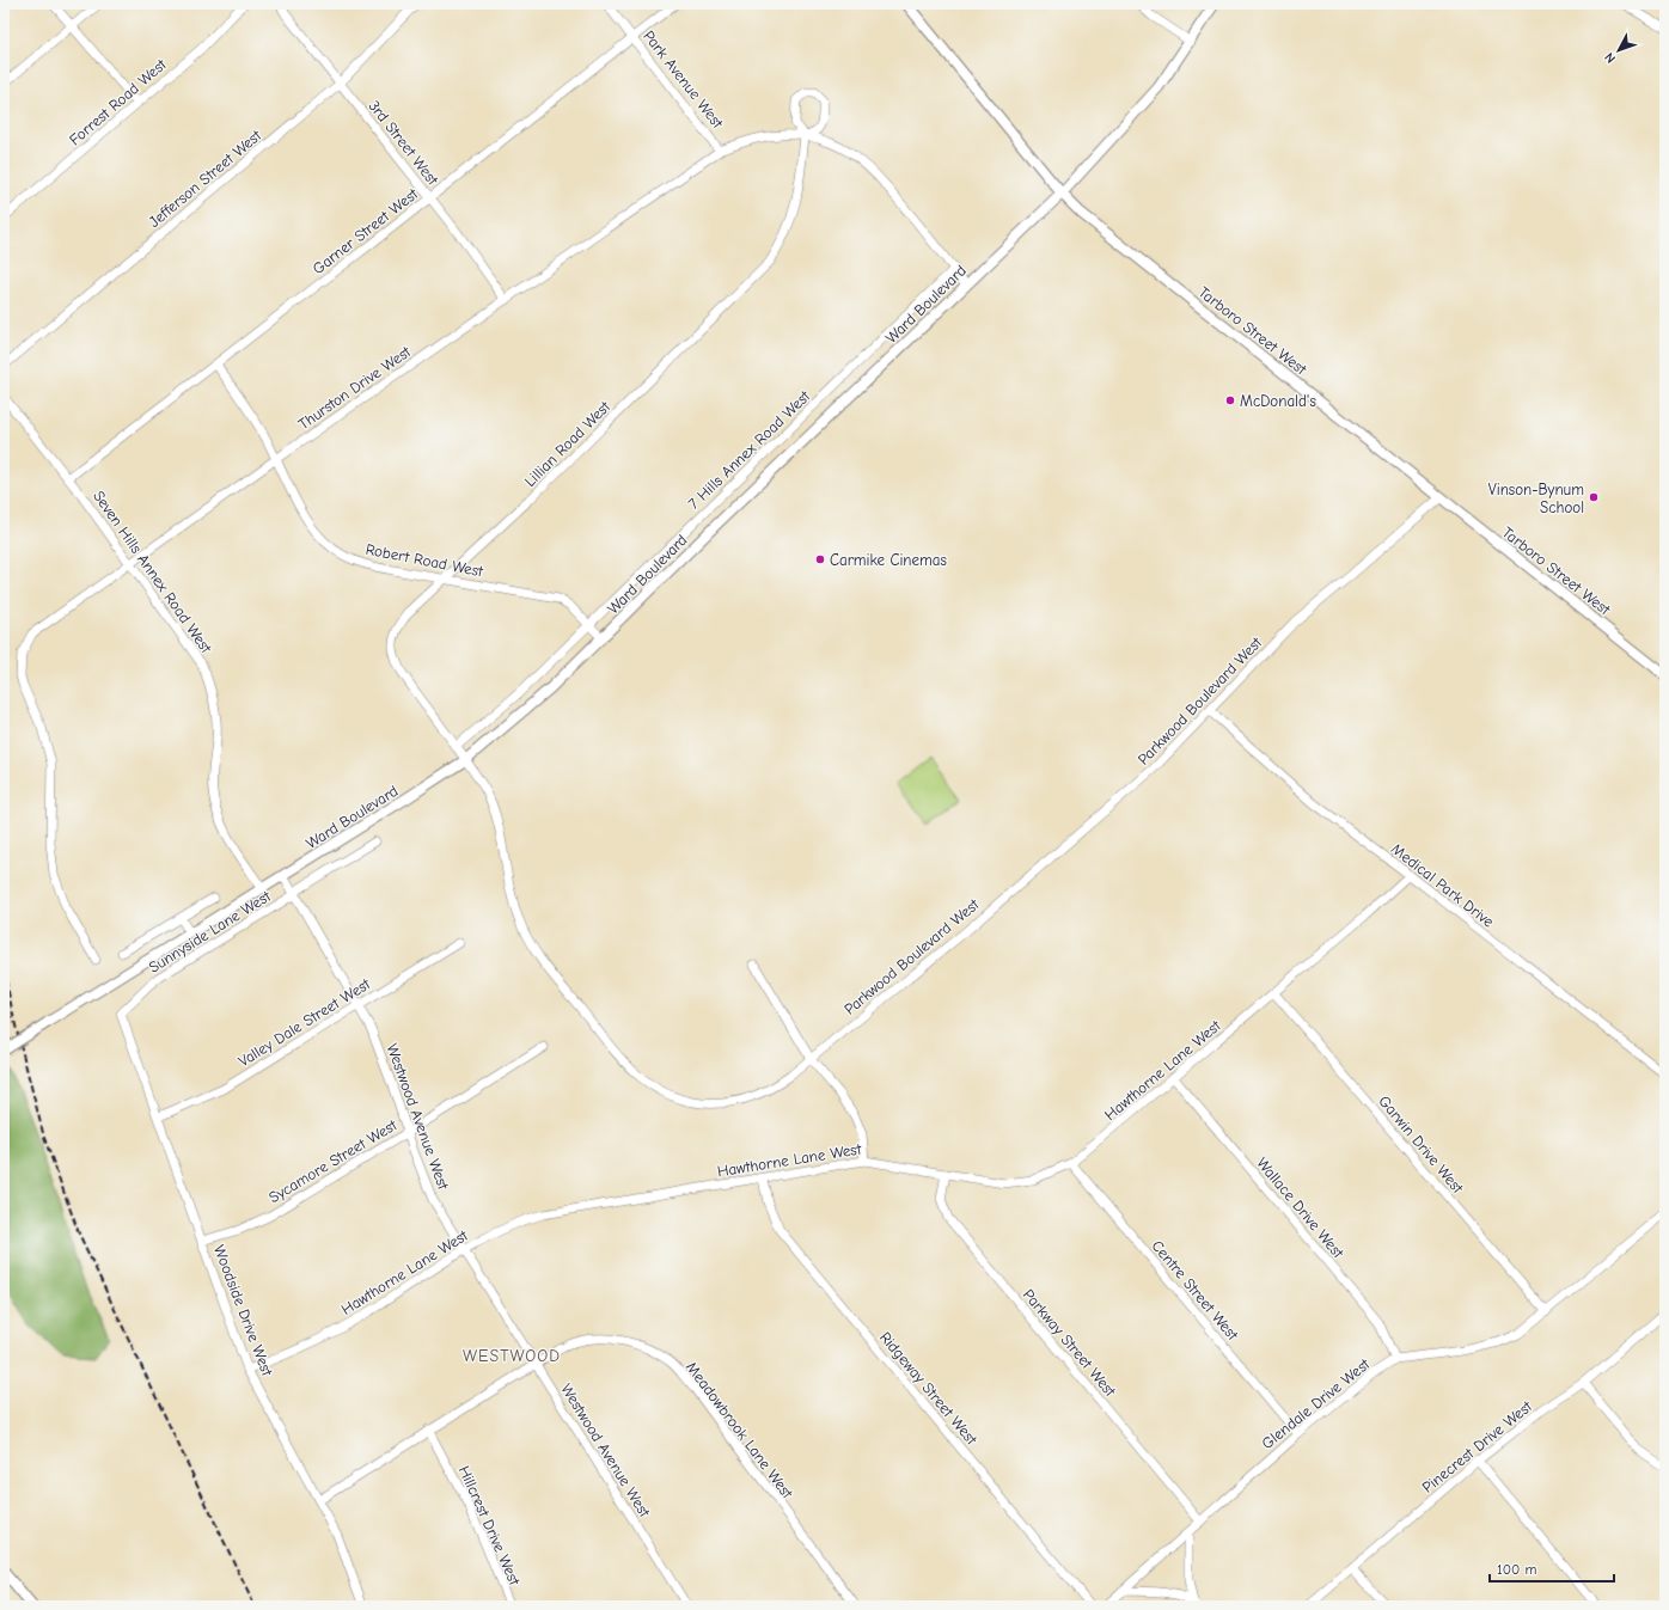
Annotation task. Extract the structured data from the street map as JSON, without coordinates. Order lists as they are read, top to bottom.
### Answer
{
  "streets": {
    "main road": ["Ward Boulevard", "Tarboro Street West"],
    "street": [
      "Park Avenue West",
      "Forrest Road West",
      "3rd Street West",
      "Jefferson Street West",
      "Garner Street West",
      "Thurston Drive West",
      "Lillian Road West",
      "7 Hills Annex Road West",
      "Robert Road West",
      "Seven Hills Annex Road West",
      "Parkwood Boulevard West",
      "Medical Park Drive",
      "Sunnyside Lane West",
      "Valley Dale Street West",
      "Hawthorne Lane West",
      "Westwood Avenue West",
      "Garwin Drive West",
      "Sycamore Street West",
      "Wallace Drive West",
      "Centre Street West",
      "Woodside Drive West",
      "Parkway Street West",
      "Ridgeway Street West",
      "Glendale Drive West",
      "Meadowbrook Lane West",
      "Pinecrest Drive West",
      "Hillcrest Drive West"
    ]
  },
  "crossings": [
    ["Park Avenue West", "Garner Street West"],
    ["Park Avenue West", "Thurston Drive West"],
    ["3rd Street West", "Jefferson Street West"],
    ["3rd Street West", "Garner Street West"],
    ["3rd Street West", "Thurston Drive West"],
    ["Garner Street West", "Robert Road West"],
    ["Garner Street West", "Seven Hills Annex Road West"],
    ["Ward Boulevard", "Tarboro Street West"],
    ["Ward Boulevard", "Thurston Drive West"],
    ["Ward Boulevard", "Lillian Road West"],
    ["Ward Boulevard", "Robert Road West"],
    ["Ward Boulevard", "Seven Hills Annex Road West"],
    ["Ward Boulevard", "Parkwood Boulevard West"],
    ["Ward Boulevard", "Westwood Avenue West"],
    ["Tarboro Street West", "Parkwood Boulevard West"],
    ["Thurston Drive West", "Lillian Road West"],
    ["Thurston Drive West", "7 Hills Annex Road West"],
    ["Thurston Drive West", "Robert Road West"],
    ["Thurston Drive West", "Seven Hills Annex Road West"],
    ["Lillian Road West", "7 Hills Annex Road West"],
    ["Lillian Road West", "Robert Road West"],
    ["Lillian Road West", "Parkwood Boulevard West"],
    ["7 Hills Annex Road West", "Robert Road West"],
    ["Parkwood Boulevard West", "Medical Park Drive"],
    ["Medical Park Drive", "Hawthorne Lane West"],
    ["Sunnyside Lane West", "Westwood Avenue West"],
    ["Sunnyside Lane West", "Woodside Drive West"],
    ["Valley Dale Street West", "Westwood Avenue West"],
    ["Valley Dale Street West", "Woodside Drive West"],
    ["Hawthorne Lane West", "Westwood Avenue West"],
    ["Hawthorne Lane West", "Garwin Drive West"],
    ["Hawthorne Lane West", "Wallace Drive West"],
    ["Hawthorne Lane West", "Centre Street West"],
    ["Hawthorne Lane West", "Woodside Drive West"],
    ["Hawthorne Lane West", "Parkway Street West"],
    ["Hawthorne Lane West", "Ridgeway Street West"],
    ["Westwood Avenue West", "Sycamore Street West"],
    ["Westwood Avenue West", "Meadowbrook Lane West"],
    ["Garwin Drive West", "Glendale Drive West"],
    ["Sycamore Street West", "Woodside Drive West"],
    ["Wallace Drive West", "Glendale Drive West"],
    ["Centre Street West", "Glendale Drive West"],
    ["Woodside Drive West", "Meadowbrook Lane West"],
    ["Parkway Street West", "Glendale Drive West"],
    ["Meadowbrook Lane West", "Hillcrest Drive West"]
  ],
  "districts": ["WESTWOOD"],
  "places": ["McDonald's", "Vinson-Bynum School", "Carmike Cinemas"],
  "scale_bar": "100 m",
  "north": "bottom left"
}
